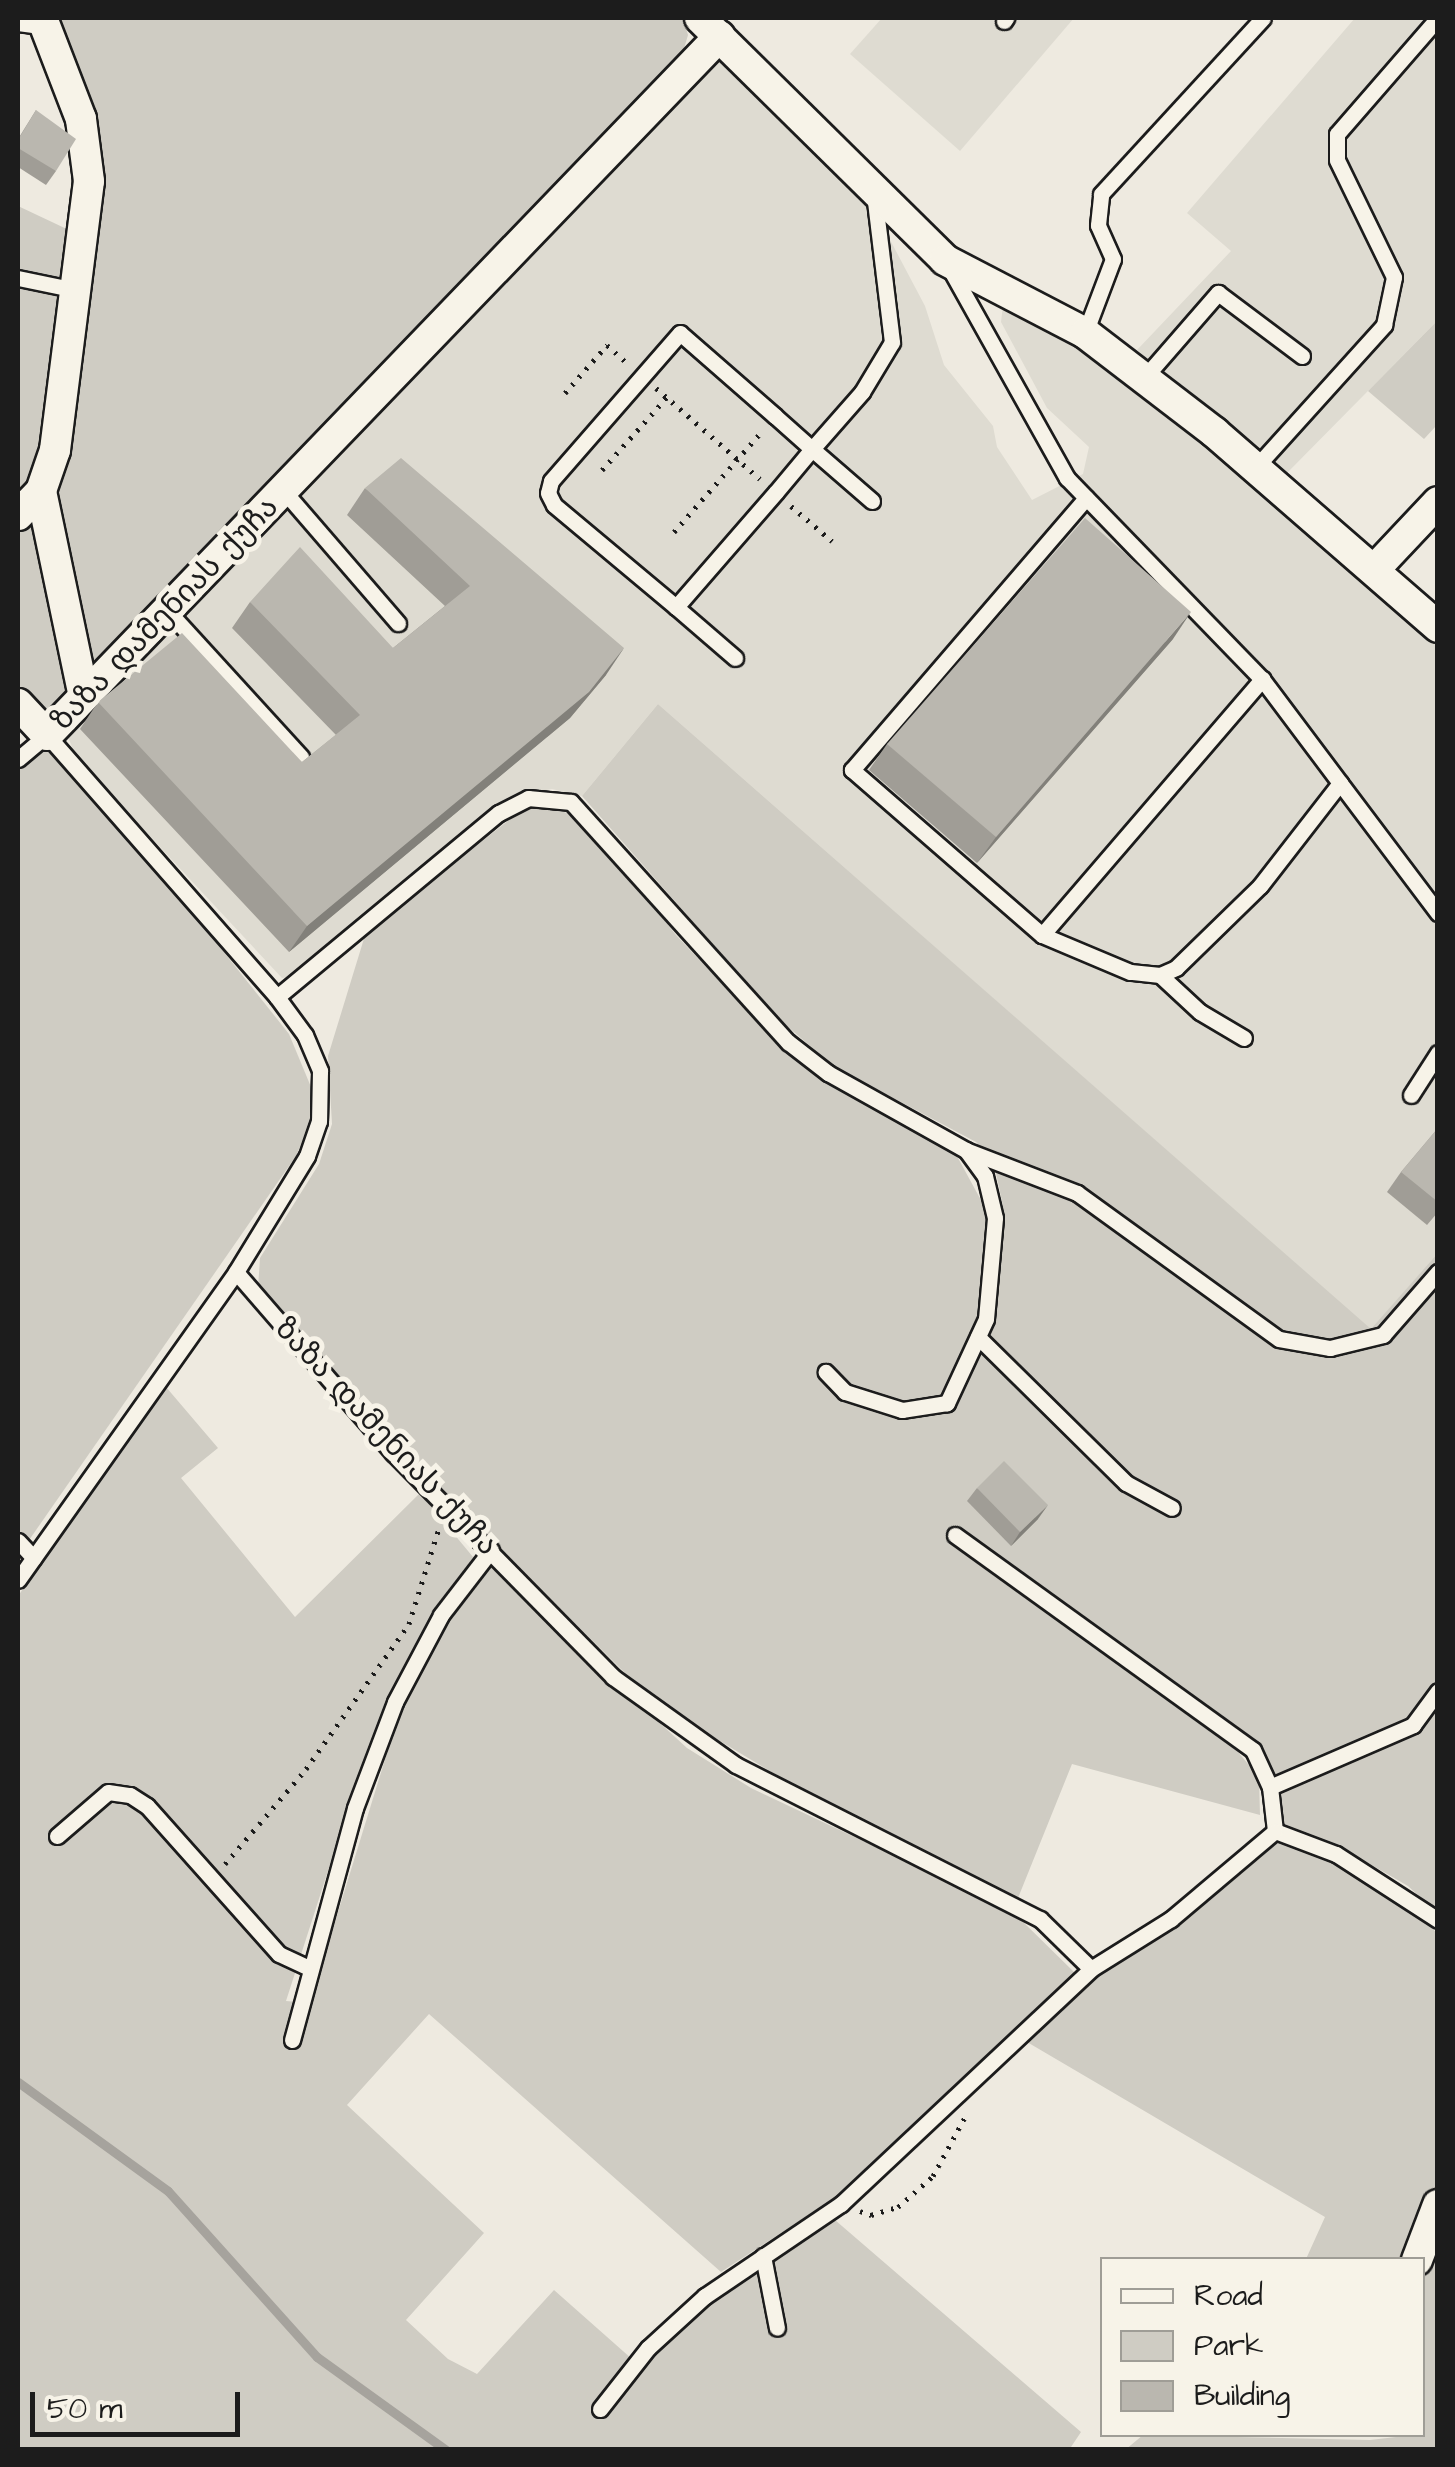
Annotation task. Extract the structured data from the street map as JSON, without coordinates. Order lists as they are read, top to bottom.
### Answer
{
  "streets": {
    "street": ["ზაზა დამენიას ქუჩა"]
  },
  "legend": ["Road", "Park", "Building"],
  "scale_bar": "50 m"
}
